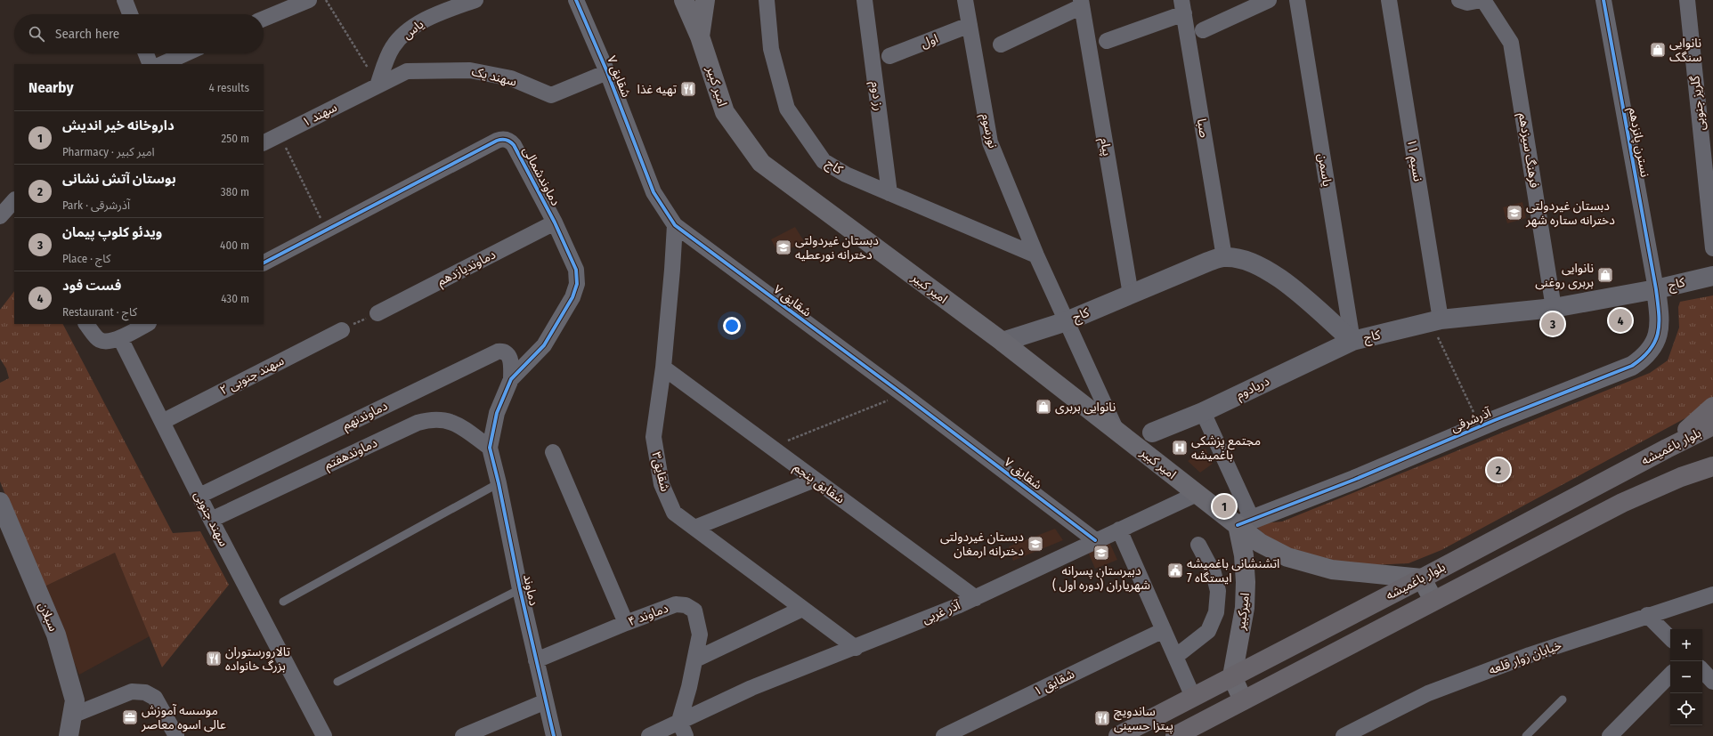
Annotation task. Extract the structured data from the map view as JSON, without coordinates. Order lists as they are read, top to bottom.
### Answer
{
  "streets": {
    "main road": ["امیر کبیر", "بلوار باغمیشه", "امیرکبیر"],
    "street": [
      "یاس",
      "اول",
      "سهند یک",
      "شقایق ۷",
      "رز دوم",
      "گلریز جنوبی",
      "سهند ۱",
      "صبا",
      "نورسوم",
      "نسترن پانزدهم",
      "پیام",
      "فرهنگ سیزدهم",
      "نسیم ۱۱",
      "کاج",
      "یاسمن",
      "دماوندشمالی",
      "دماوندیازدهم",
      "سهند جنوبی ۲",
      "دریادوم",
      "دماوندنهم",
      "آذرشرقی",
      "دماوندهفتم",
      "شقایق۳",
      "شقایق پنجم",
      "سهند جنوبی",
      "دماوند",
      "آذر غربی",
      "دماوند ۴",
      "سبلان",
      "خیابان زوار قلعه",
      "شقایق ۱"
    ]
  },
  "crossings": [
    ["یاس", "سهند یک"],
    ["یاس", "سهند ۱"],
    ["اول", "نورسوم"],
    ["سهند یک", "شقایق ۷"],
    ["سهند یک", "سهند ۱"],
    ["شقایق ۷", "شقایق۳"],
    ["شقایق ۷", "آذر غربی"],
    ["امیر کبیر", "کاج"],
    ["امیر کبیر", "آذرشرقی"],
    ["امیر کبیر", "بلوار باغمیشه"],
    ["امیر کبیر", "امیرکبیر"],
    ["امیر کبیر", "آذر غربی"],
    ["رز دوم", "کاج"],
    ["صبا", "کاج"],
    ["نورسوم", "کاج"],
    ["نسترن پانزدهم", "کاج"],
    ["نسترن پانزدهم", "آذرشرقی"],
    ["پیام", "کاج"],
    ["فرهنگ سیزدهم", "کاج"],
    ["نسیم ۱۱", "کاج"],
    ["کاج", "یاسمن"],
    ["کاج", "دریادوم"],
    ["کاج", "آذرشرقی"],
    ["یاسمن", "دریادوم"],
    ["دماوندشمالی", "دماوندیازدهم"],
    ["دماوندشمالی", "دماوندنهم"],
    ["دماوندشمالی", "دماوندهفتم"],
    ["دماوندشمالی", "دماوند"],
    ["سهند جنوبی ۲", "سهند جنوبی"],
    ["دماوندنهم", "سهند جنوبی"],
    ["آذرشرقی", "امیرکبیر"],
    ["بلوار باغمیشه", "امیرکبیر"],
    ["دماوندهفتم", "سهند جنوبی"],
    ["دماوندهفتم", "دماوند"],
    ["شقایق۳", "شقایق پنجم"],
    ["شقایق۳", "آذر غربی"],
    ["شقایق پنجم", "آذر غربی"],
    ["دماوند", "دماوند ۴"],
    ["آذر غربی", "دماوند ۴"]
  ],
  "places": {
    "shop": ["نانوایی سنگک", "نانوایی بربری روغنی", "نانوایی بربری"],
    "restaurant": ["تهیه غذا", "تالارورستوران بزرگ خانواده", "ساندویچ پیتزا حسینی"],
    "school or university": [
      "دبستان غیردولتی دخترانه ستاره شهر",
      "دبستان غیردولتی دخترانه نورعطیه",
      "دبستان غیردولتی دخترانه ارمغان",
      "دبیرستان پسرانه شهریاران (دوره اول )"
    ],
    "hospital": ["مجتمع پزشکی باغمیشه"],
    "public building": ["اتشنشانی باغمیشه ایستگاه 7"],
    "office": ["موسسه آموزش عالی اسوه معاصر"]
  },
  "page": {
    "search": "Search here",
    "heading": ["Nearby", "4 results"],
    "list": [
      {
        "mark": "1",
        "name": "داروخانه خیر اندیش",
        "note": "Pharmacy · امیر کبیر",
        "value": "250 m"
      },
      {
        "mark": "2",
        "name": "بوستان آتش نشانی",
        "note": "Park · آذرشرقی",
        "value": "380 m"
      },
      {
        "mark": "3",
        "name": "ویدئو کلوپ پیمان",
        "note": "Place · کاج",
        "value": "400 m"
      },
      {
        "mark": "4",
        "name": "فست فود",
        "note": "Restaurant · کاج",
        "value": "430 m"
      }
    ],
    "pins": [
      "4",
      "3",
      "2",
      "1"
    ],
    "map_buttons": ["+", "−"]
  }
}
